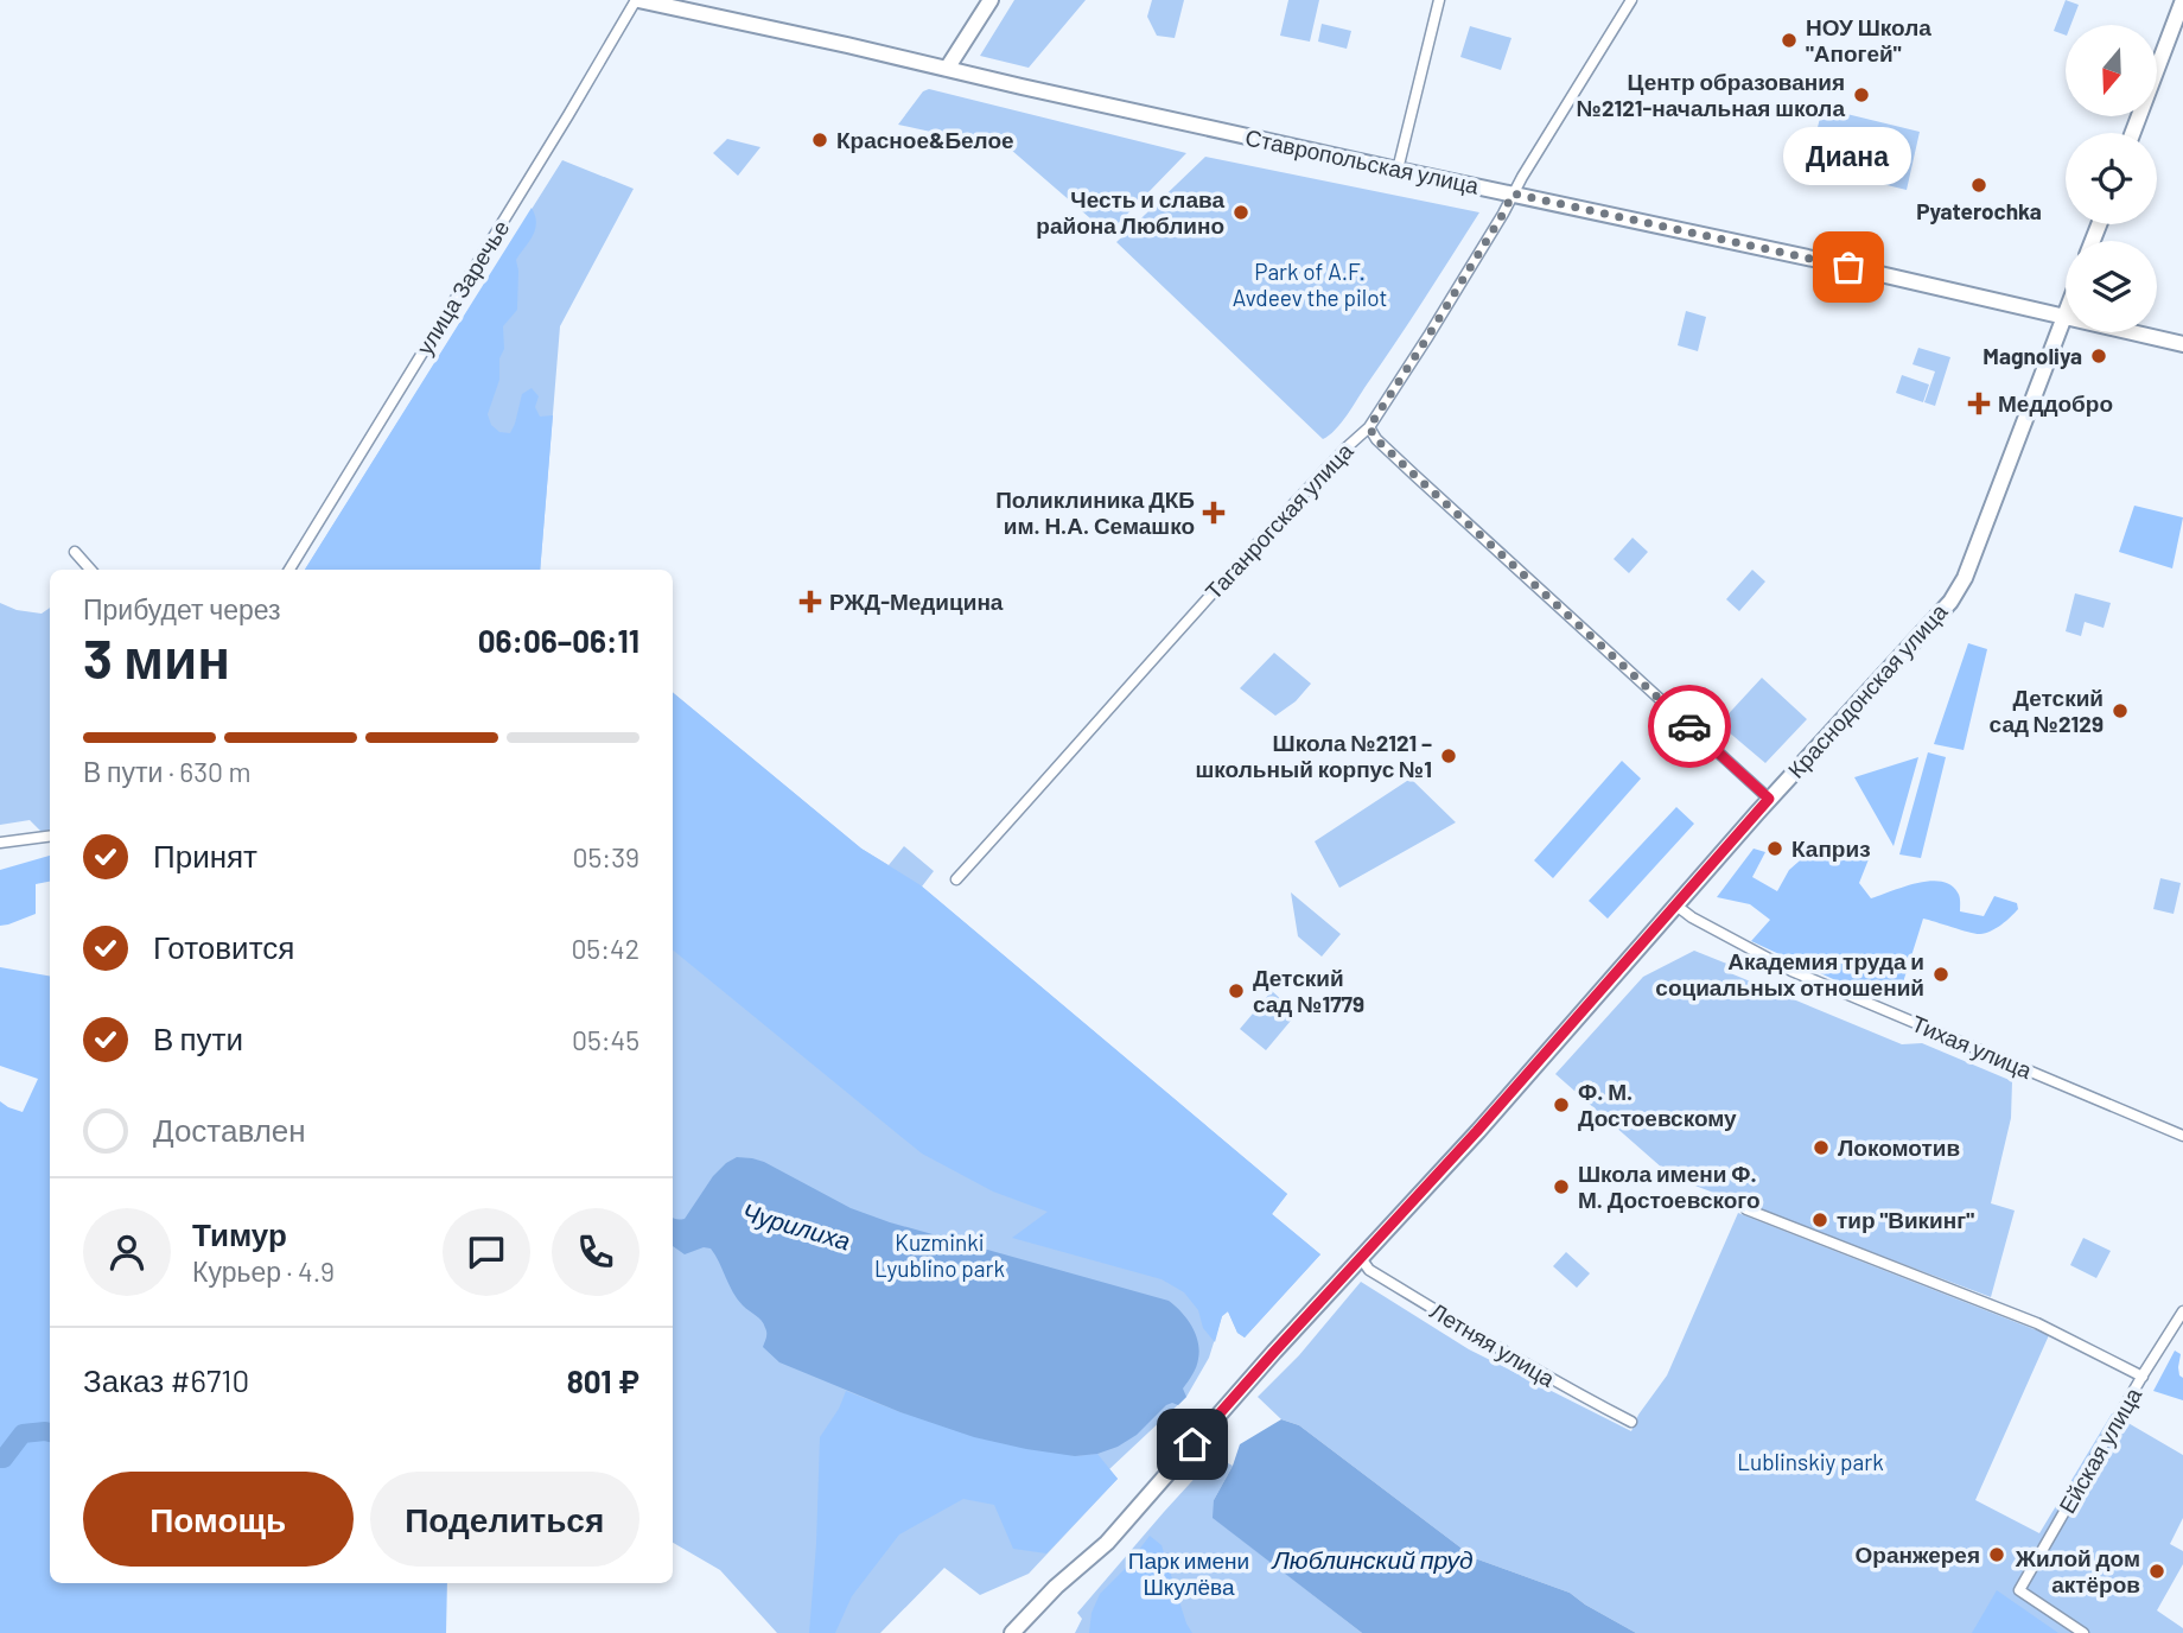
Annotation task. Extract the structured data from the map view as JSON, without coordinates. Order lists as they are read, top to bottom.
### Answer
{
  "streets": {
    "main road": ["Ставропольская улица", "Краснодонская улица"],
    "street": [
      "улица Заречье",
      "Таганрогская улица",
      "Тихая улица",
      "Летняя улица",
      "Ейская улица"
    ]
  },
  "crossings": [
    ["Ставропольская улица", "улица Заречье"],
    ["Ставропольская улица", "Таганрогская улица"],
    ["Ставропольская улица", "Краснодонская улица"],
    ["Краснодонская улица", "Тихая улица"],
    ["Краснодонская улица", "Летняя улица"]
  ],
  "water": ["Чурилиха", "Люблинский пруд"],
  "parks": [
    "Park of A.F. Avdeev the pilot",
    "Kuzminki Lyublino park",
    "Lublinskiy park",
    "Парк имени Шкулёва"
  ],
  "places": {
    "other": [
      "НОУ Школа \"Апогей\"",
      "Центр образования №2121-начальная школа",
      "Красное&Белое",
      "Pyaterochka",
      "Честь и слава района Люблино",
      "Диана",
      "Magnoliya",
      "Детский сад №2129",
      "Школа №2121 – школьный корпус №1",
      "Каприз",
      "Академия труда и социальных отношений",
      "Детский сад №1779",
      "Ф. М. Достоевскому",
      "Локомотив",
      "Школа имени Ф. М. Достоевского",
      "тир \"Викинг\"",
      "Оранжерея",
      "Жилой дом актёров"
    ],
    "health": ["Меддобро", "Поликлиника ДКБ им. Н.А. Семашко", "РЖД-Медицина"]
  },
  "north": "bottom",
  "page": {
    "bubble": "Диана",
    "heading": ["3 мин", "Прибудет через", "06:06–06:11"],
    "panel": [
      "Тимур",
      "Курьер · 4.9",
      "Заказ #6710",
      "801 ₽"
    ],
    "bar": "В пути · 630 m",
    "list": [
      ["Принят", "05:39"],
      ["Готовится", "05:42"],
      ["В пути", "05:45"],
      "Доставлен"
    ],
    "buttons": ["Помощь", "Поделиться"]
  }
}
